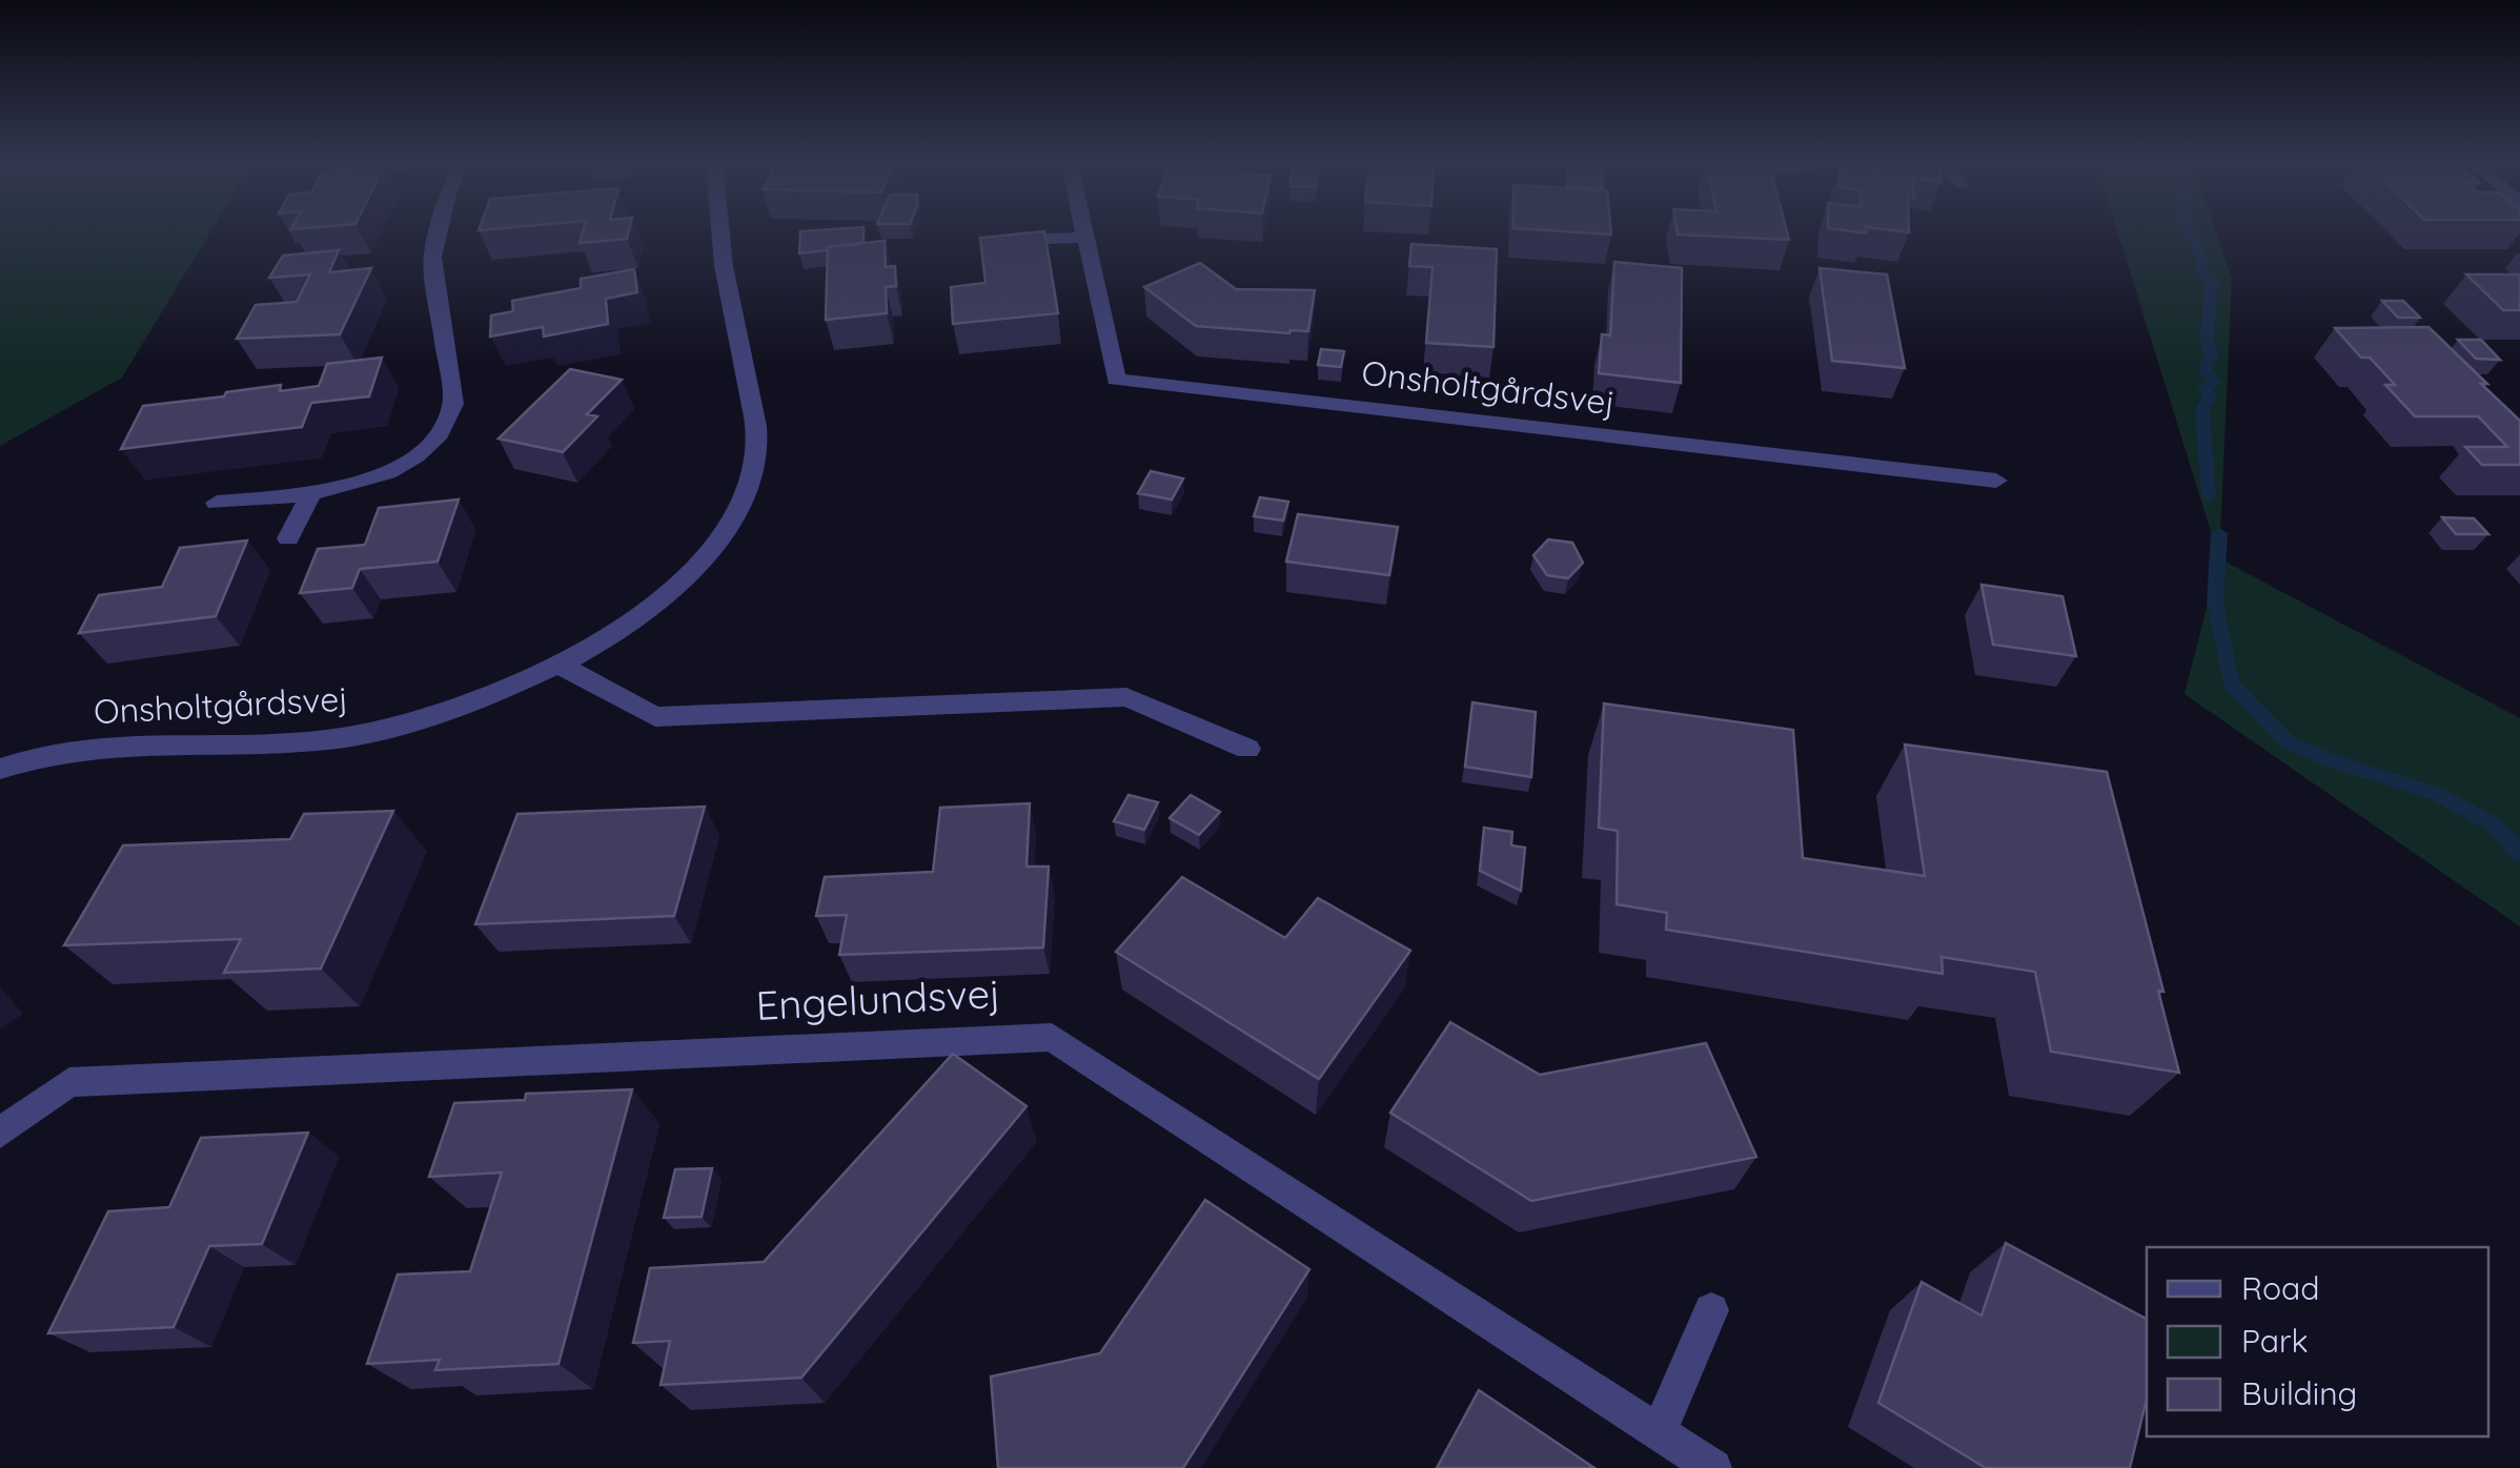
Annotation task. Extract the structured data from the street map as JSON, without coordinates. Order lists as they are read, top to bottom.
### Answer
{
  "streets": {
    "street": ["Onsholtgårdsvej", "Engelundsvej"]
  },
  "legend": ["Road", "Park", "Building"]
}
